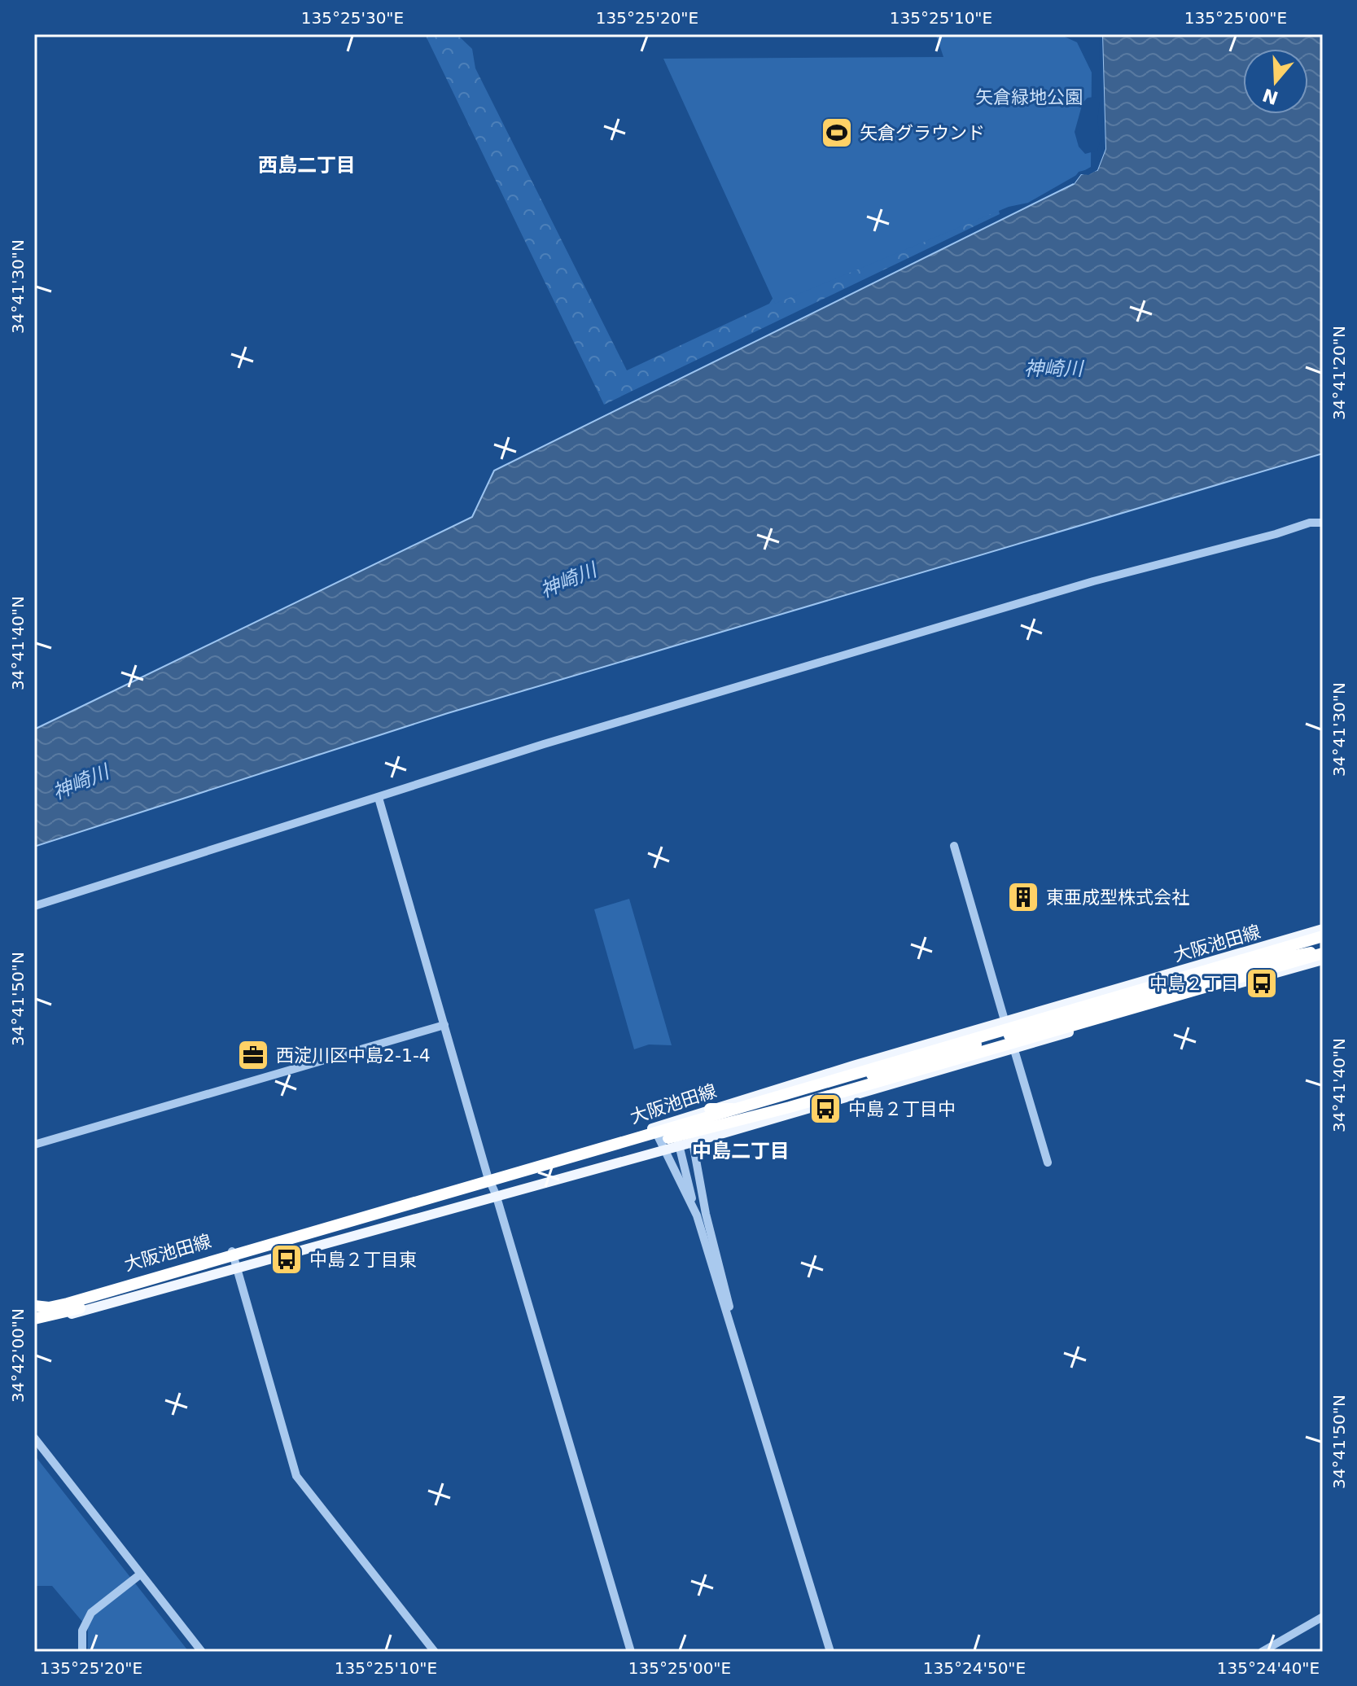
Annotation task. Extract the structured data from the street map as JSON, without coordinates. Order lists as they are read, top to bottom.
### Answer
{
  "streets": {
    "main road": ["大阪池田線"]
  },
  "districts": ["西島二丁目", "中島二丁目"],
  "water": ["神崎川"],
  "parks": ["矢倉緑地公園"],
  "places": {
    "sports": ["矢倉グラウンド"],
    "building": ["東亜成型株式会社"],
    "bus stop": ["中島２丁目", "中島２丁目中", "中島２丁目東"],
    "office": ["西淀川区中島2-1-4"]
  },
  "north": "bottom",
  "coordinates": [
    "135°25'30\"E",
    "135°25'20\"E",
    "135°25'10\"E",
    "135°25'00\"E",
    "34°41'30\"N",
    "34°41'20\"N",
    "34°41'40\"N",
    "34°41'50\"N",
    "34°42'00\"N",
    "135°24'50\"E",
    "135°24'40\"E"
  ]
}
